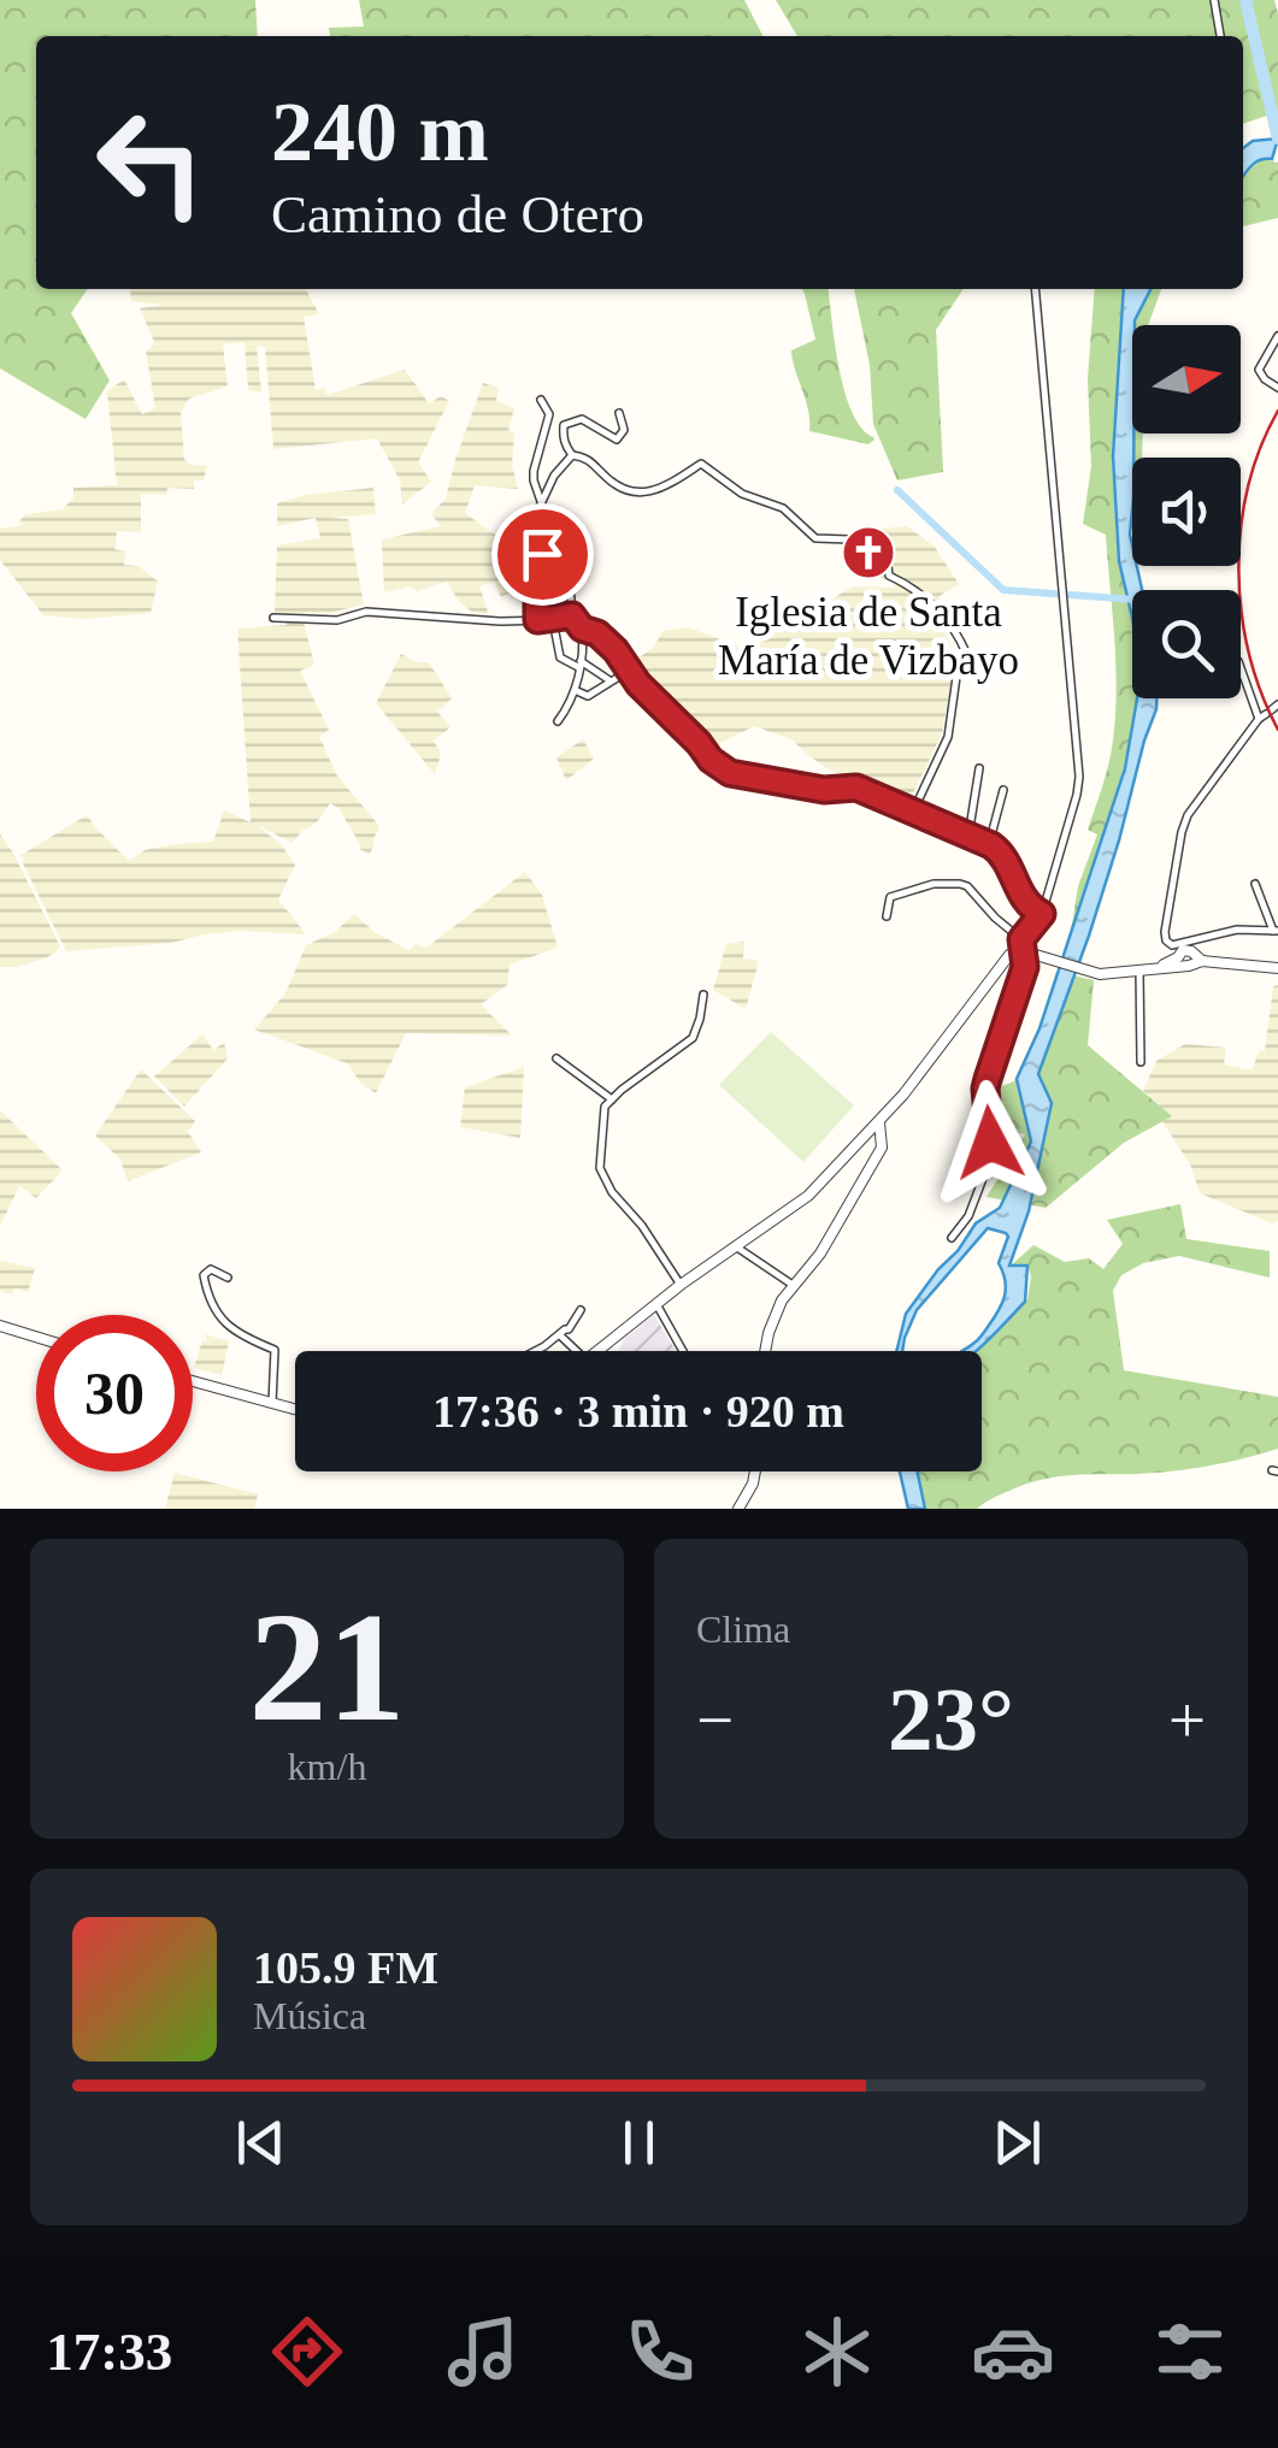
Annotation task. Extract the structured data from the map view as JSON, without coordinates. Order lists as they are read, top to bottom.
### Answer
{
  "places": {
    "church": ["Iglesia de Santa María de Vizbayo"]
  },
  "north": "right",
  "page": {
    "turn": ["240 m", "Camino de Otero"],
    "limit": "30",
    "trip": "17:36 · 3 min · 920 m",
    "tile": [
      ["21", "km/h"],
      "Clima"
    ],
    "heat": ["−", "23°", "+"],
    "song": ["105.9 FM", "Música"],
    "tabs": "17:33"
  }
}
